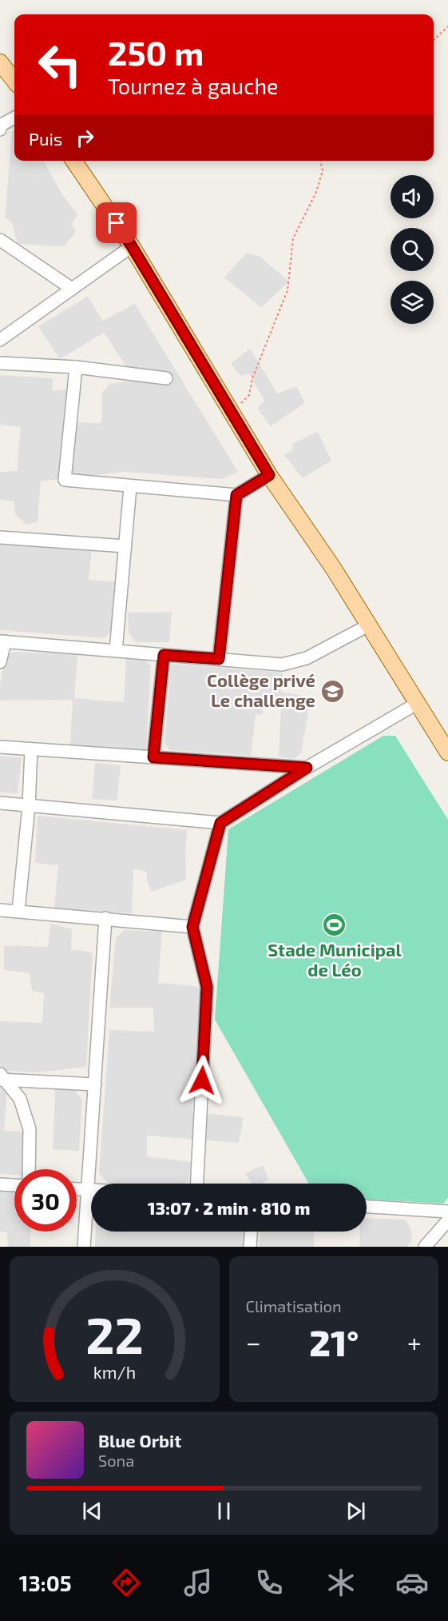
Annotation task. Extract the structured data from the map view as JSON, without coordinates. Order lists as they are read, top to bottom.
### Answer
{
  "places": {
    "school or university": ["Collège privé Le challenge"],
    "sports": ["Stade Municipal de Léo"]
  },
  "page": {
    "turn": ["250 m", "Tournez à gauche"],
    "then": "Puis",
    "limit": "30",
    "trip": "13:07 · 2 min · 810 m",
    "tile": "Climatisation",
    "heat": ["−", "21°", "+"],
    "song": ["Blue Orbit", "Sona"],
    "tabs": "13:05",
    "gauge": ["22", "km/h"]
  }
}
